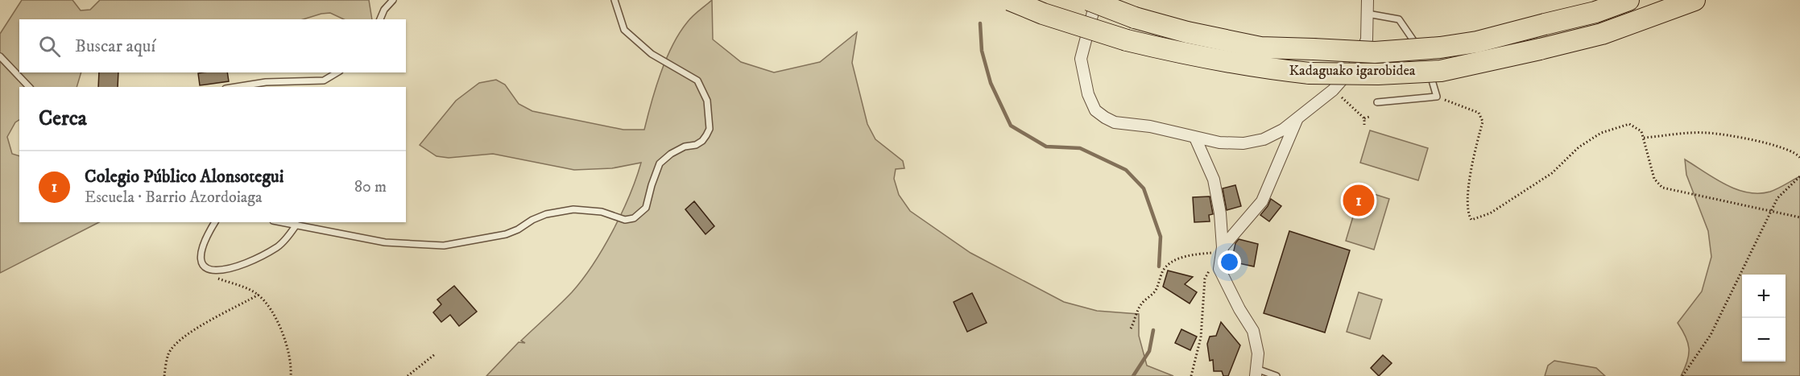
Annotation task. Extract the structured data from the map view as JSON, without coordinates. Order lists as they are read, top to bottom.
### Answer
{
  "streets": {
    "highway": ["Kadaguako igarobidea"]
  },
  "page": {
    "search": "Buscar aquí",
    "heading": "Cerca",
    "list": [
      {
        "mark": "1",
        "name": "Colegio Público Alonsotegui",
        "note": "Escuela · Barrio Azordoiaga",
        "value": "80 m"
      }
    ],
    "pins": "1",
    "map_buttons": ["+", "−"]
  }
}
